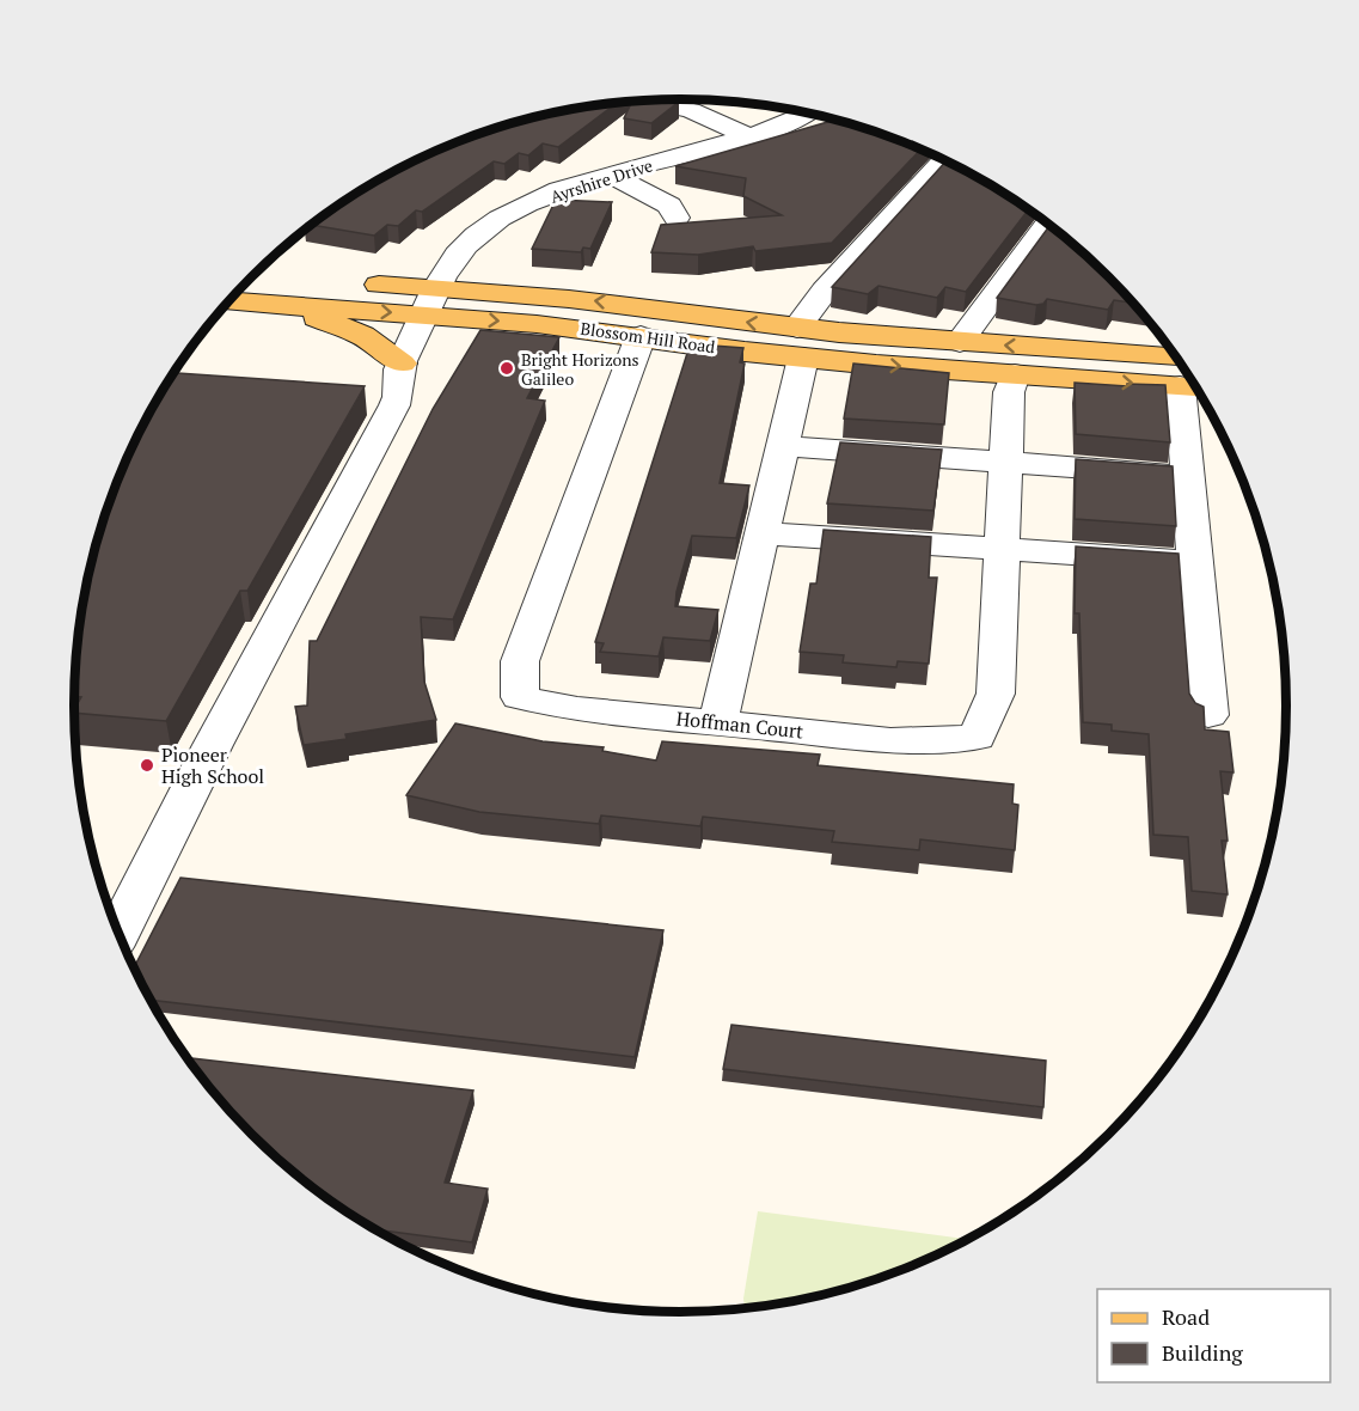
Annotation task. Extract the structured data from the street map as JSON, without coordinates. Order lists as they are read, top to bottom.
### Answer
{
  "streets": {
    "main road": ["Blossom Hill Road"],
    "street": ["Ayrshire Drive", "Hoffman Court"]
  },
  "crossings": [
    ["Ayrshire Drive", "Blossom Hill Road"],
    ["Blossom Hill Road", "Hoffman Court"]
  ],
  "places": ["Bright Horizons Galileo", "Pioneer High School"],
  "legend": ["Road", "Building"]
}
